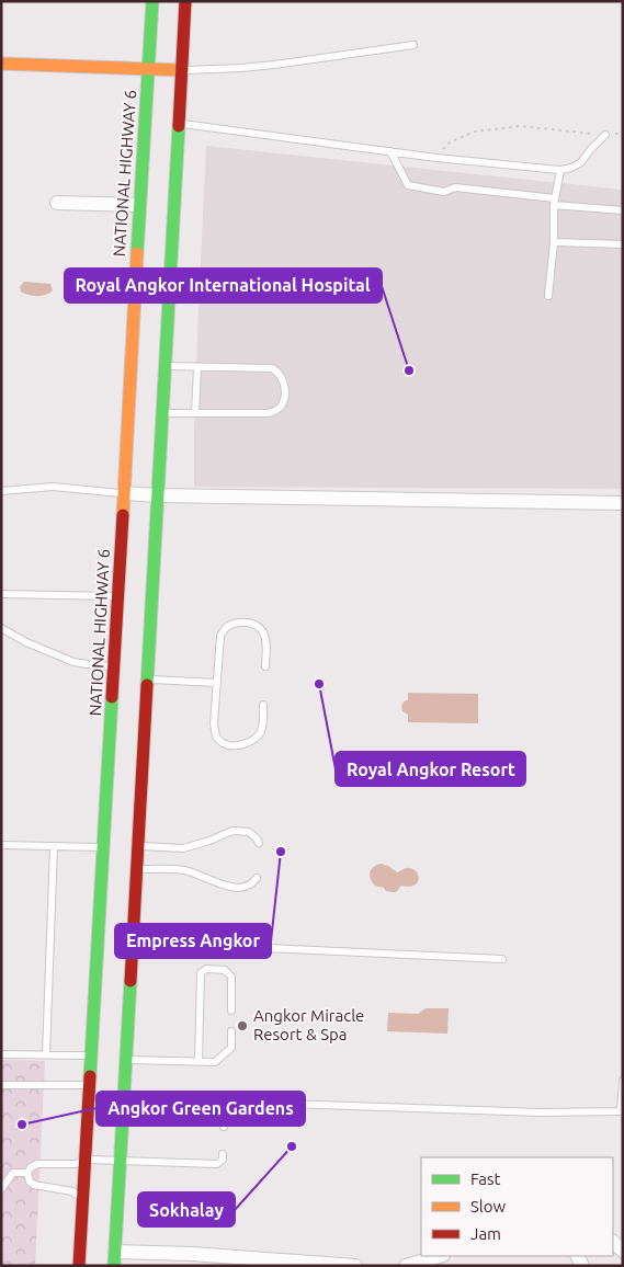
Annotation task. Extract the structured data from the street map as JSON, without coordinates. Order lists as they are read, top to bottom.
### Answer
{
  "streets": {
    "main road": ["NATIONAL HIGHWAY 6"]
  },
  "places": [
    "Royal Angkor International Hospital",
    "Royal Angkor Resort",
    "Empress Angkor",
    "Angkor Miracle Resort & Spa",
    "Angkor Green Gardens",
    "Sokhalay"
  ],
  "legend": ["Fast", "Slow", "Jam"]
}
